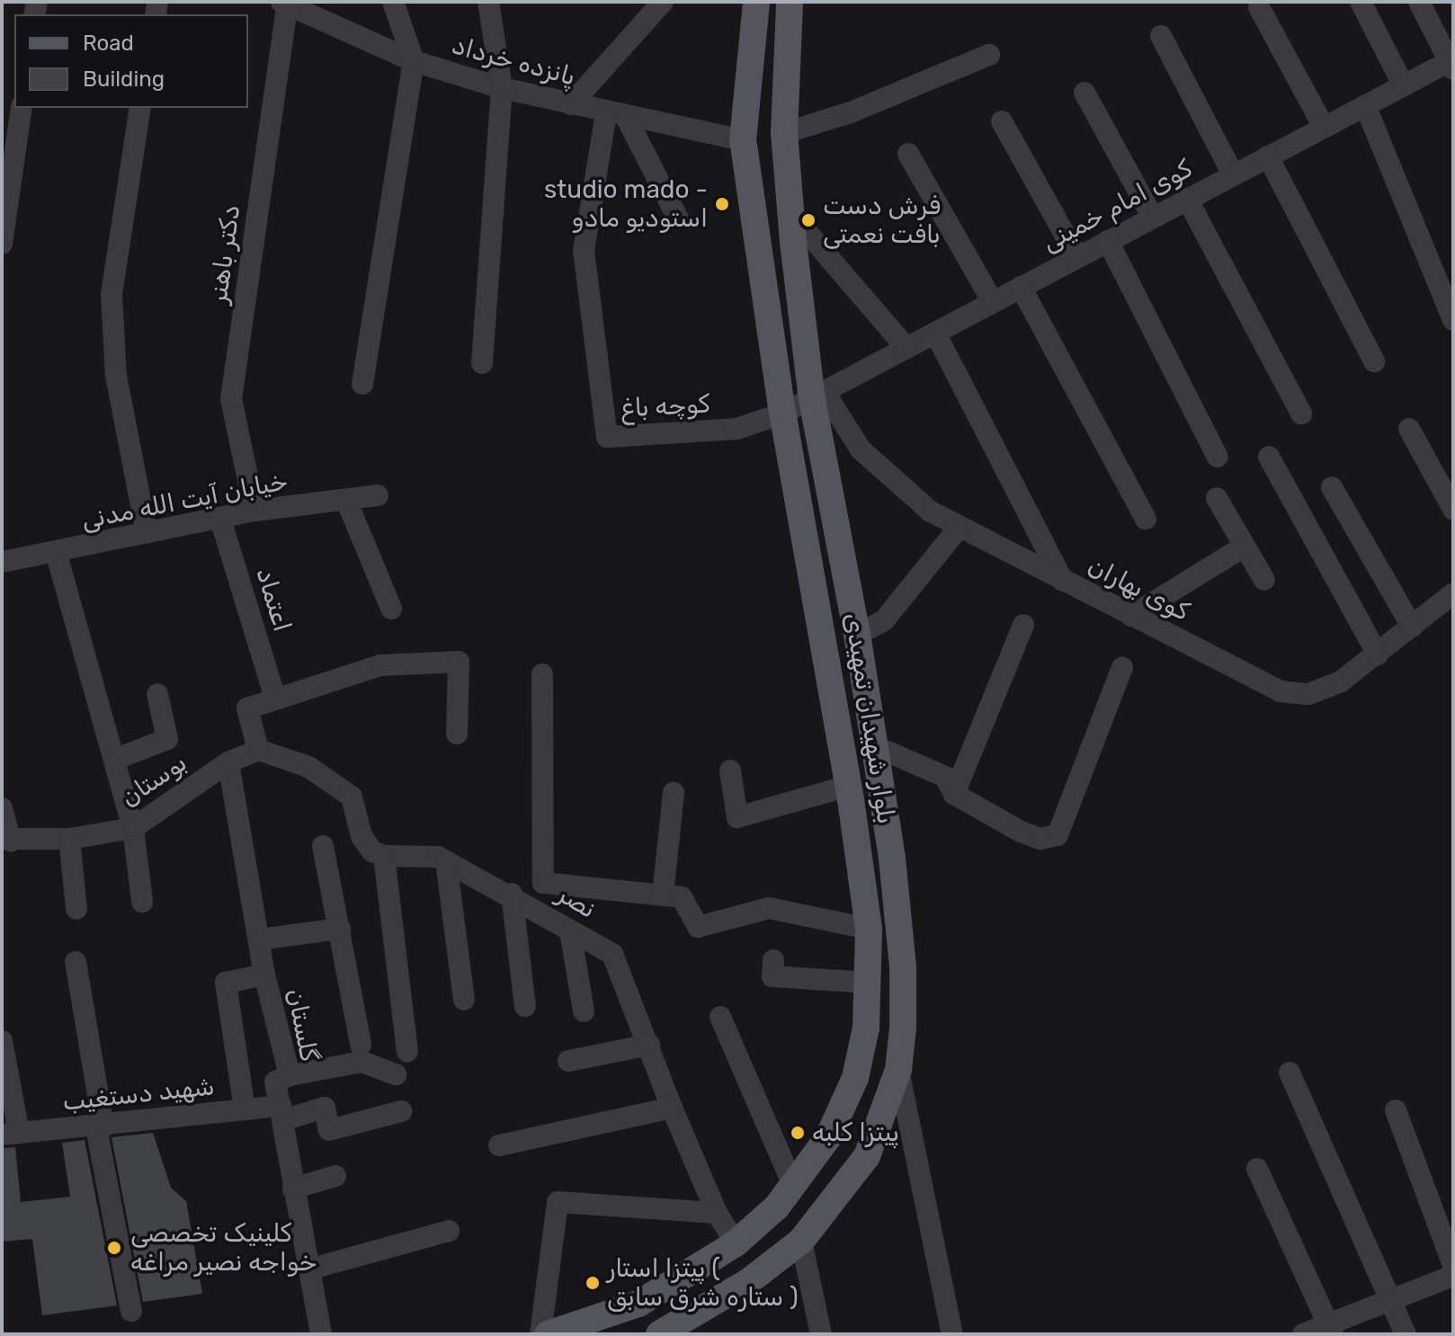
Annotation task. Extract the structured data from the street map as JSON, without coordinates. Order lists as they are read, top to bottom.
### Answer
{
  "streets": {
    "main road": ["بلوار شهیدان تمهیدی"],
    "street": [
      "پانزده خرداد",
      "کوی امام خمینی",
      "دکتر باهنر",
      "کوچه باغ",
      "خیابان آیت الله مدنی",
      "کوی بهاران",
      "اعتماد",
      "بوستان",
      "نصر",
      "گلستان",
      "شهید دستغیب"
    ]
  },
  "crossings": [
    ["پانزده خرداد", "دکتر باهنر"],
    ["پانزده خرداد", "کوچه باغ"],
    ["پانزده خرداد", "بلوار شهیدان تمهیدی"],
    ["کوی امام خمینی", "کوچه باغ"],
    ["کوی امام خمینی", "کوی بهاران"],
    ["کوی امام خمینی", "بلوار شهیدان تمهیدی"],
    ["دکتر باهنر", "خیابان آیت الله مدنی"],
    ["کوچه باغ", "بلوار شهیدان تمهیدی"],
    ["خیابان آیت الله مدنی", "اعتماد"],
    ["کوی بهاران", "بلوار شهیدان تمهیدی"],
    ["بلوار شهیدان تمهیدی", "نصر"],
    ["بوستان", "گلستان"],
    ["گلستان", "شهید دستغیب"]
  ],
  "places": [
    "studio mado - استودیو مادو",
    "فرش دست بافت نعمتی",
    "پیتزا کلبه",
    "کلینیک تخصصی خواجه نصیر مراغه",
    "پیتزا استار ( ستاره شرق سابق )"
  ],
  "legend": ["Road", "Building"]
}
